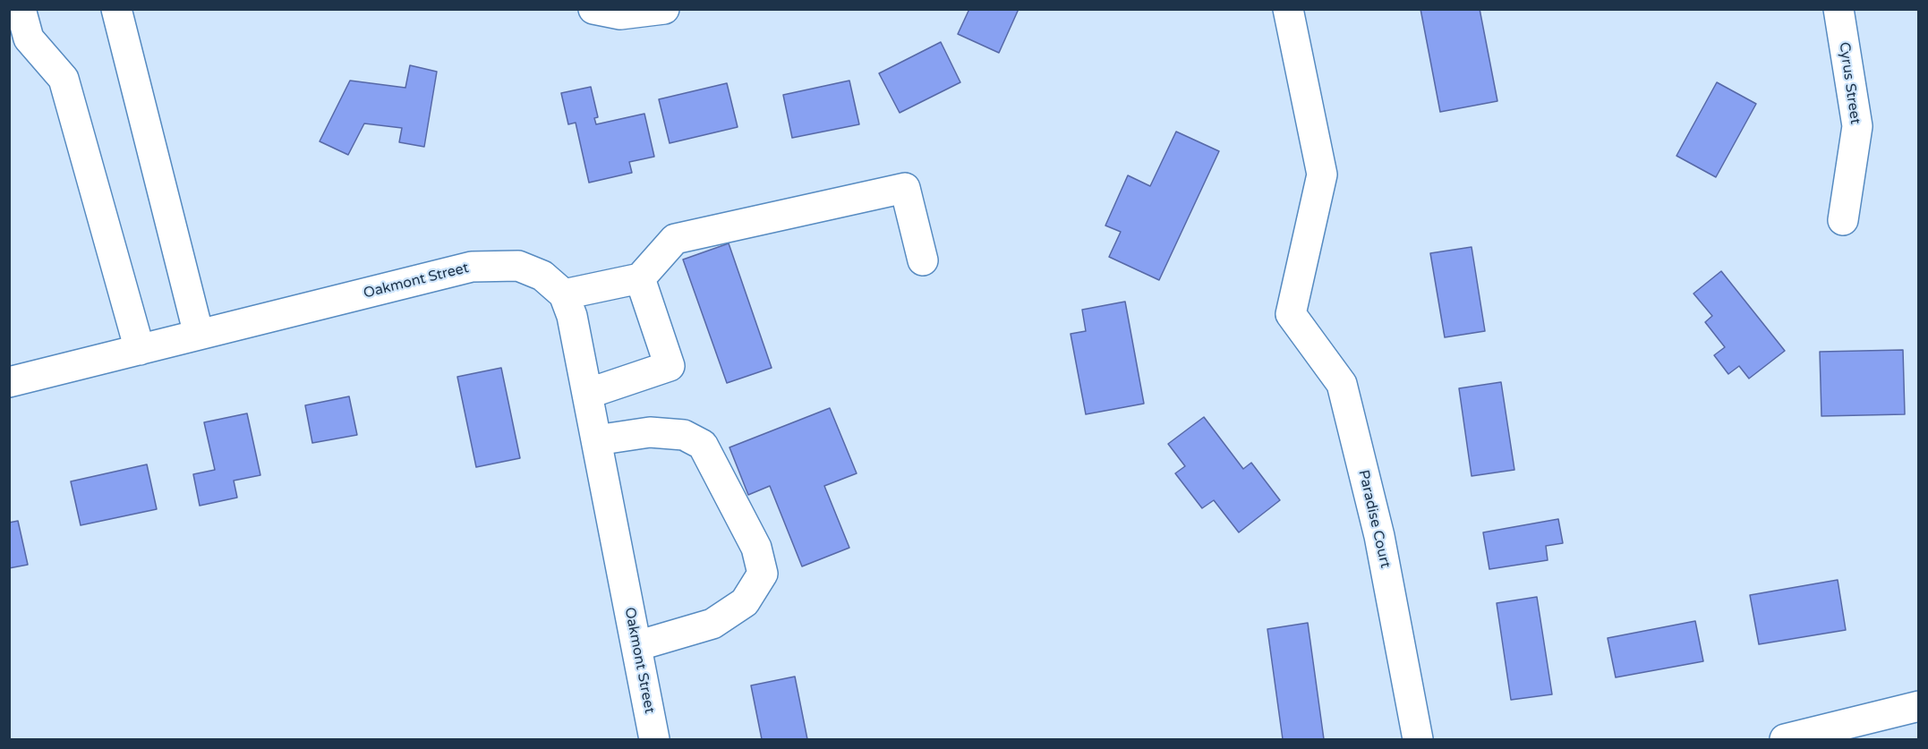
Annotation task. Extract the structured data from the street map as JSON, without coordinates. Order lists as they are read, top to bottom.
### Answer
{
  "streets": {
    "street": ["Cyrus Street", "Oakmont Street", "Paradise Court"]
  }
}
